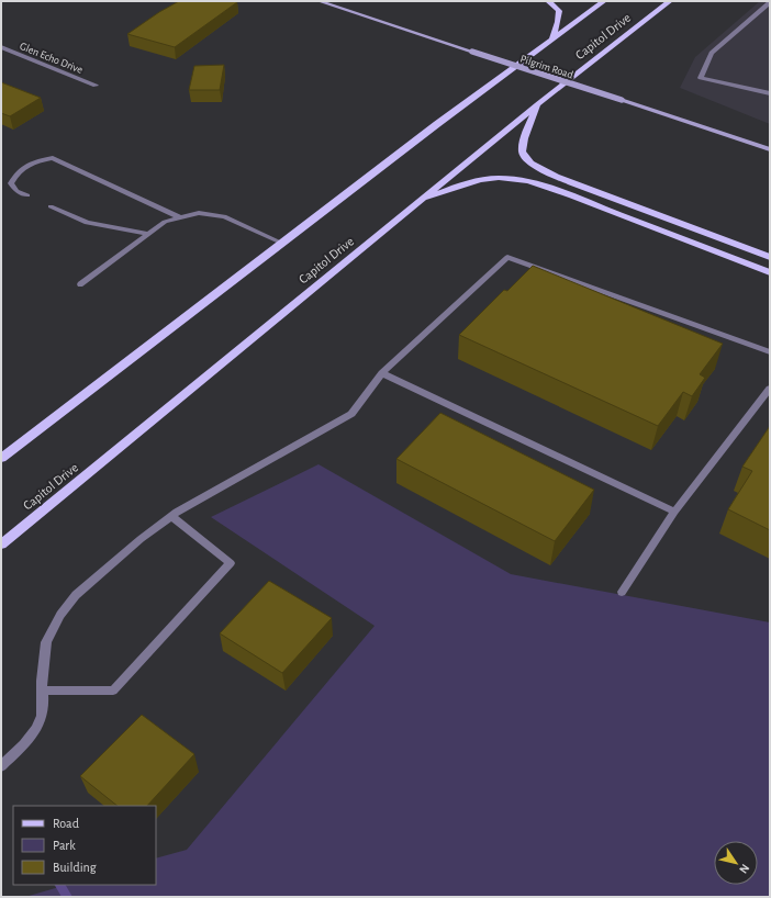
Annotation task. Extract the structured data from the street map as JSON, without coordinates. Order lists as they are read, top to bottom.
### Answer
{
  "streets": {
    "main road": ["Capitol Drive", "Pilgrim Road"],
    "street": ["Glen Echo Drive"]
  },
  "legend": ["Road", "Park", "Building"],
  "north": "bottom right"
}
